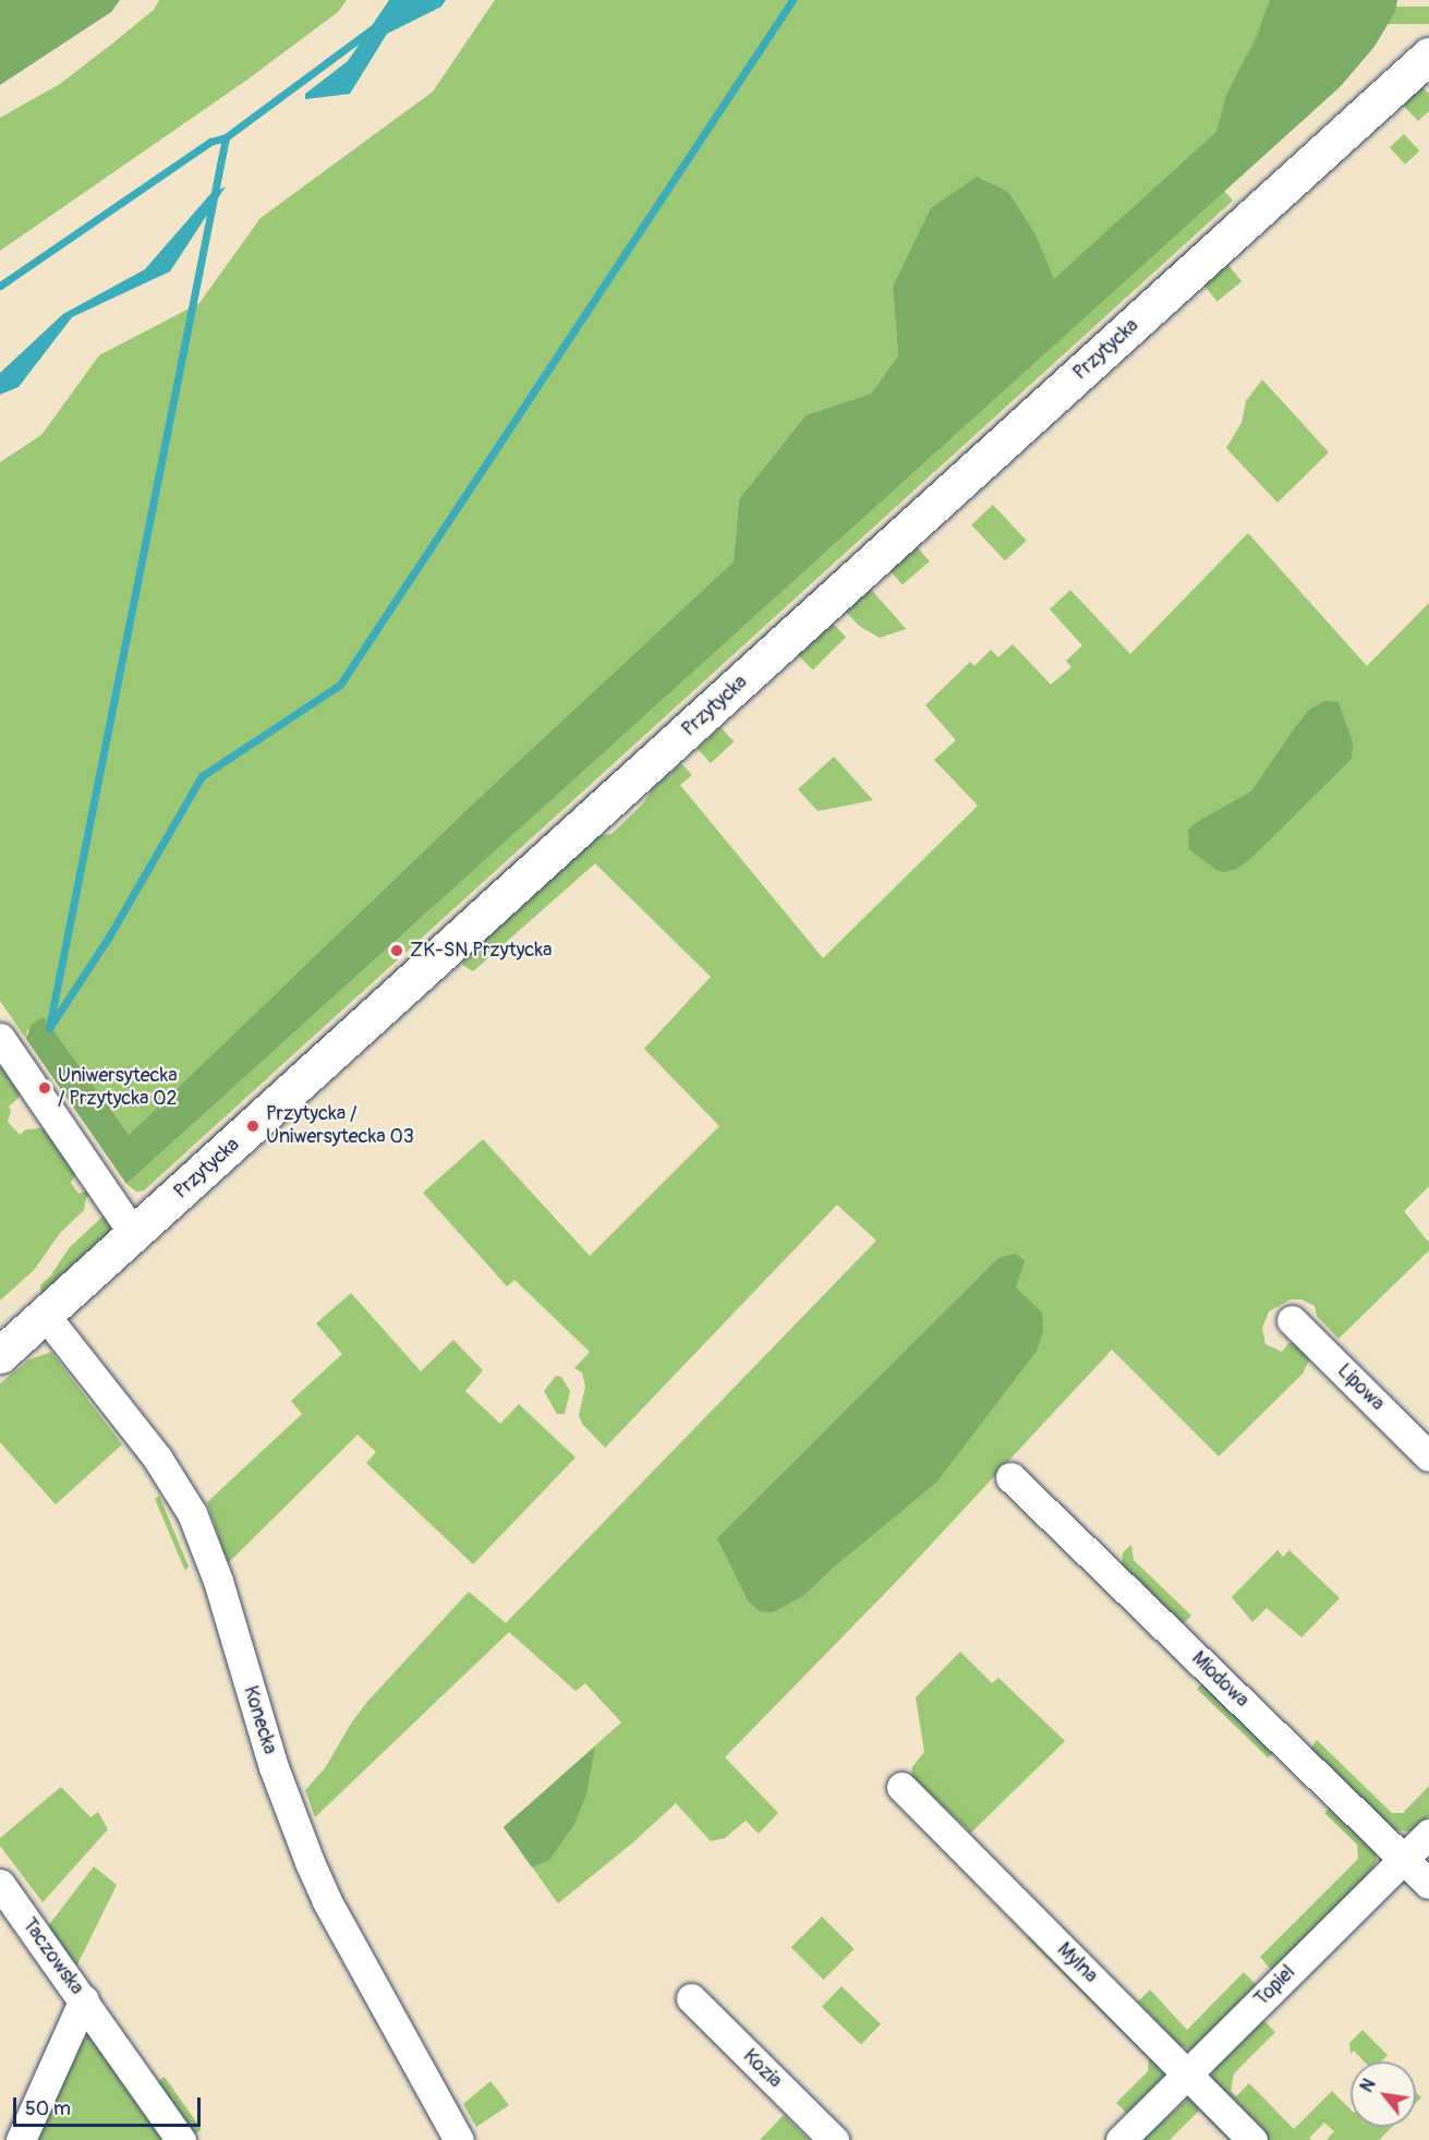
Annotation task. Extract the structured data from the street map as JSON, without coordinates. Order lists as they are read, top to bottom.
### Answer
{
  "streets": {
    "main road": ["Przytycka"],
    "street": [
      "Lipowa",
      "Miodowa",
      "Konecka",
      "Taczowska",
      "Mylna",
      "Topiel",
      "Kozia"
    ]
  },
  "crossings": [
    ["Przytycka", "Konecka"],
    ["Miodowa", "Topiel"],
    ["Mylna", "Topiel"]
  ],
  "places": ["ZK-SN Przytycka", "Uniwersytecka / Przytycka 02", "Przytycka / Uniwersytecka 03"],
  "scale_bar": "50 m",
  "north": "top left"
}
